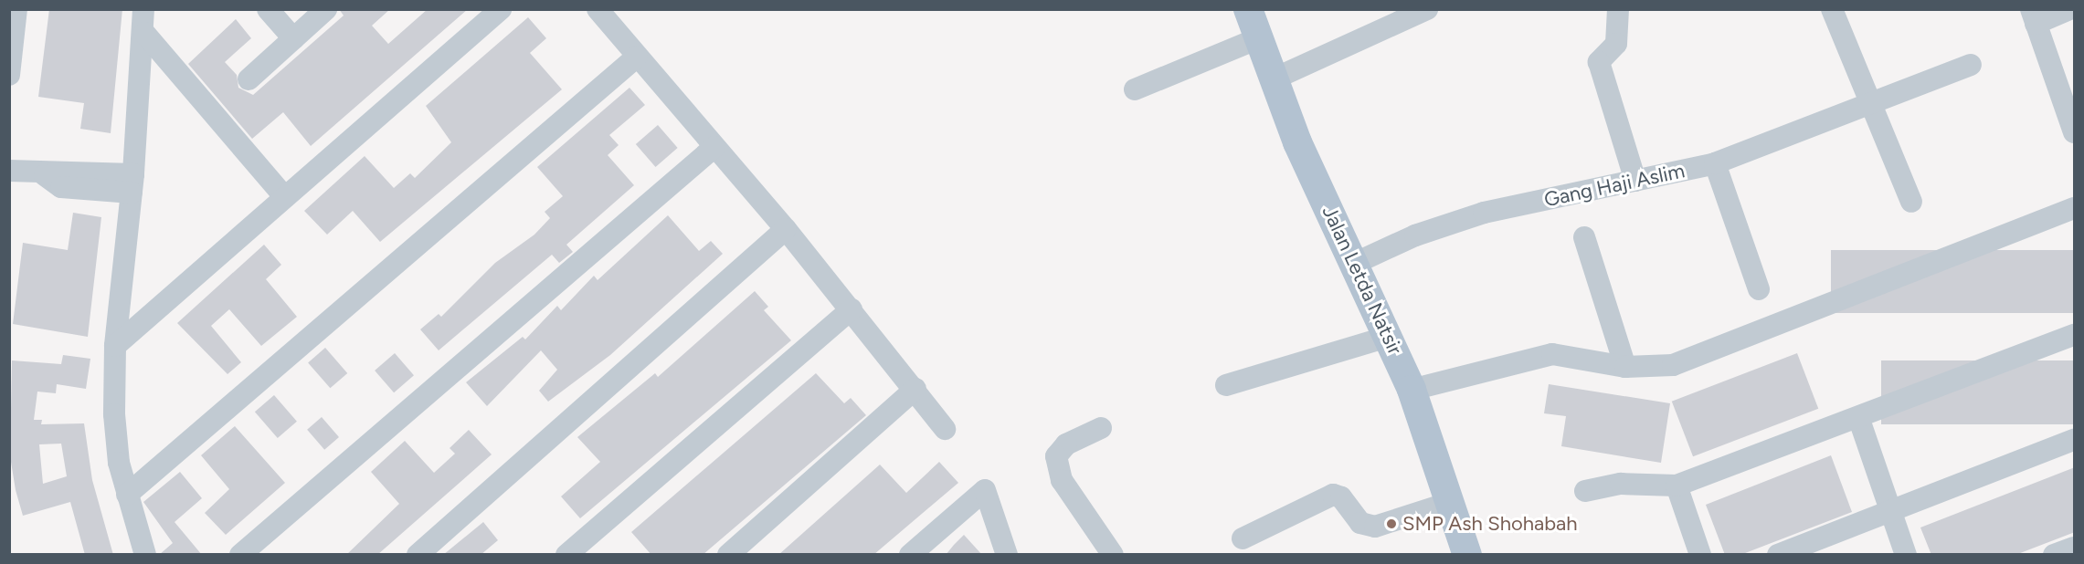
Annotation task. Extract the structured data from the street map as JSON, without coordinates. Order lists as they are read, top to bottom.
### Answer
{
  "streets": {
    "main road": ["Jalan Letda Natsir"],
    "street": ["Gang Haji Aslim"]
  },
  "crossings": [
    ["Gang Haji Aslim", "Jalan Letda Natsir"]
  ],
  "places": ["SMP Ash Shohabah"]
}
